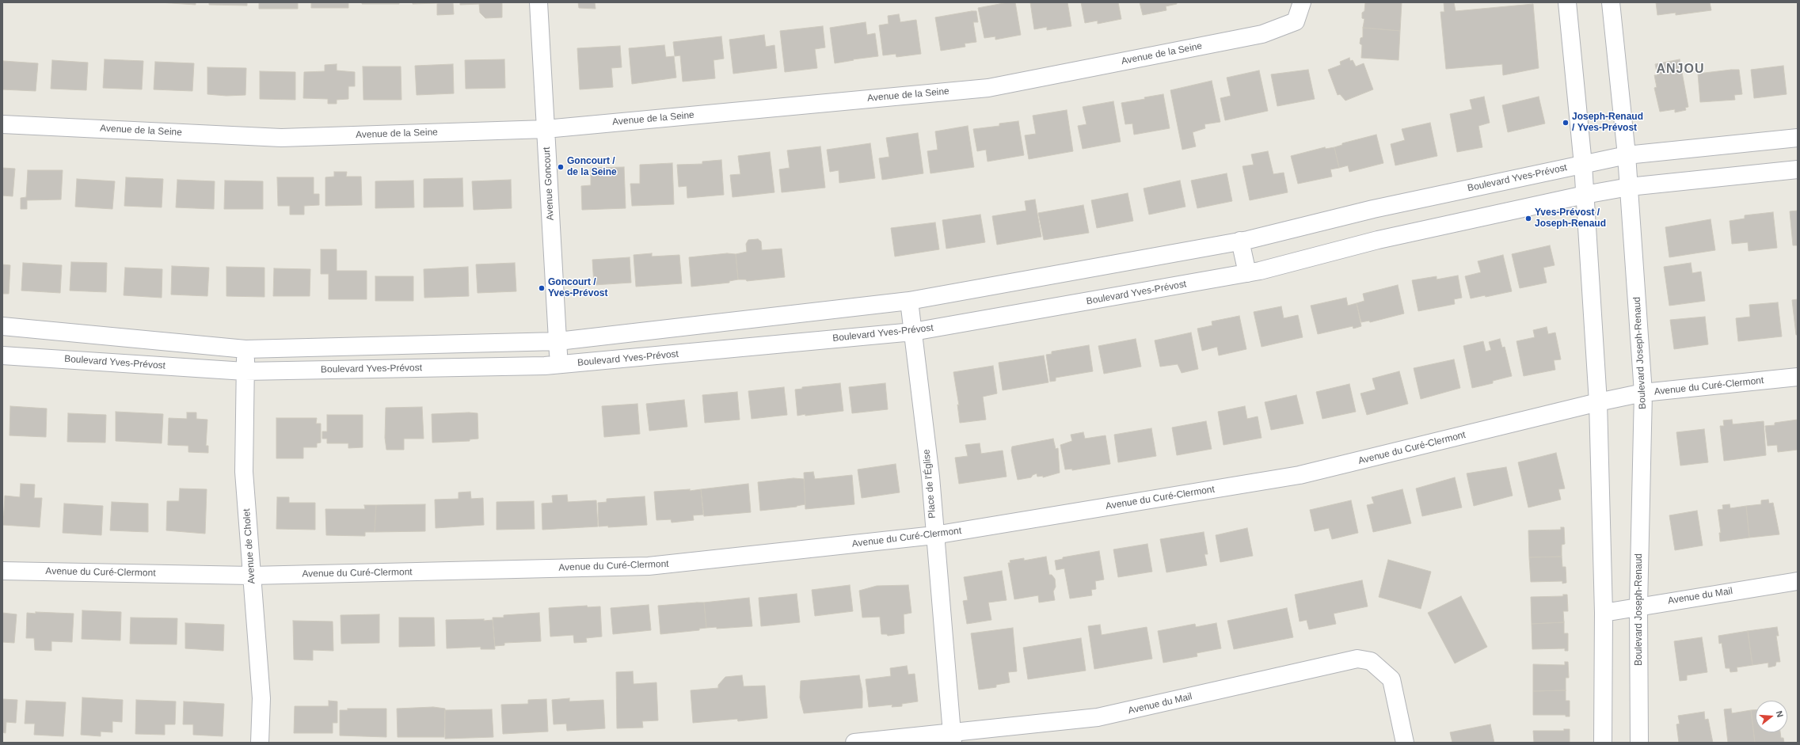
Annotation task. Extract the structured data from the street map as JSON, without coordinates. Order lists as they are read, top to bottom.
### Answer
{
  "streets": {
    "street": [
      "Avenue de la Seine",
      "Boulevard Yves-Prévost",
      "Avenue Goncourt",
      "Boulevard Joseph-Renaud",
      "Avenue du Curé-Clermont",
      "Place de l'Église",
      "Avenue de Cholet",
      "Avenue du Mail"
    ]
  },
  "crossings": [
    ["Avenue de la Seine", "Avenue Goncourt"],
    ["Boulevard Yves-Prévost", "Avenue Goncourt"],
    ["Boulevard Yves-Prévost", "Boulevard Joseph-Renaud"],
    ["Boulevard Yves-Prévost", "Place de l'Église"],
    ["Boulevard Yves-Prévost", "Avenue de Cholet"],
    ["Boulevard Joseph-Renaud", "Avenue du Curé-Clermont"],
    ["Boulevard Joseph-Renaud", "Avenue du Mail"],
    ["Avenue du Curé-Clermont", "Place de l'Église"],
    ["Avenue du Curé-Clermont", "Avenue de Cholet"],
    ["Place de l'Église", "Avenue du Mail"]
  ],
  "districts": ["ANJOU"],
  "places": [
    "Joseph-Renaud / Yves-Prévost",
    "Goncourt / de la Seine",
    "Yves-Prévost / Joseph-Renaud",
    "Goncourt / Yves-Prévost"
  ],
  "north": "right"
}
